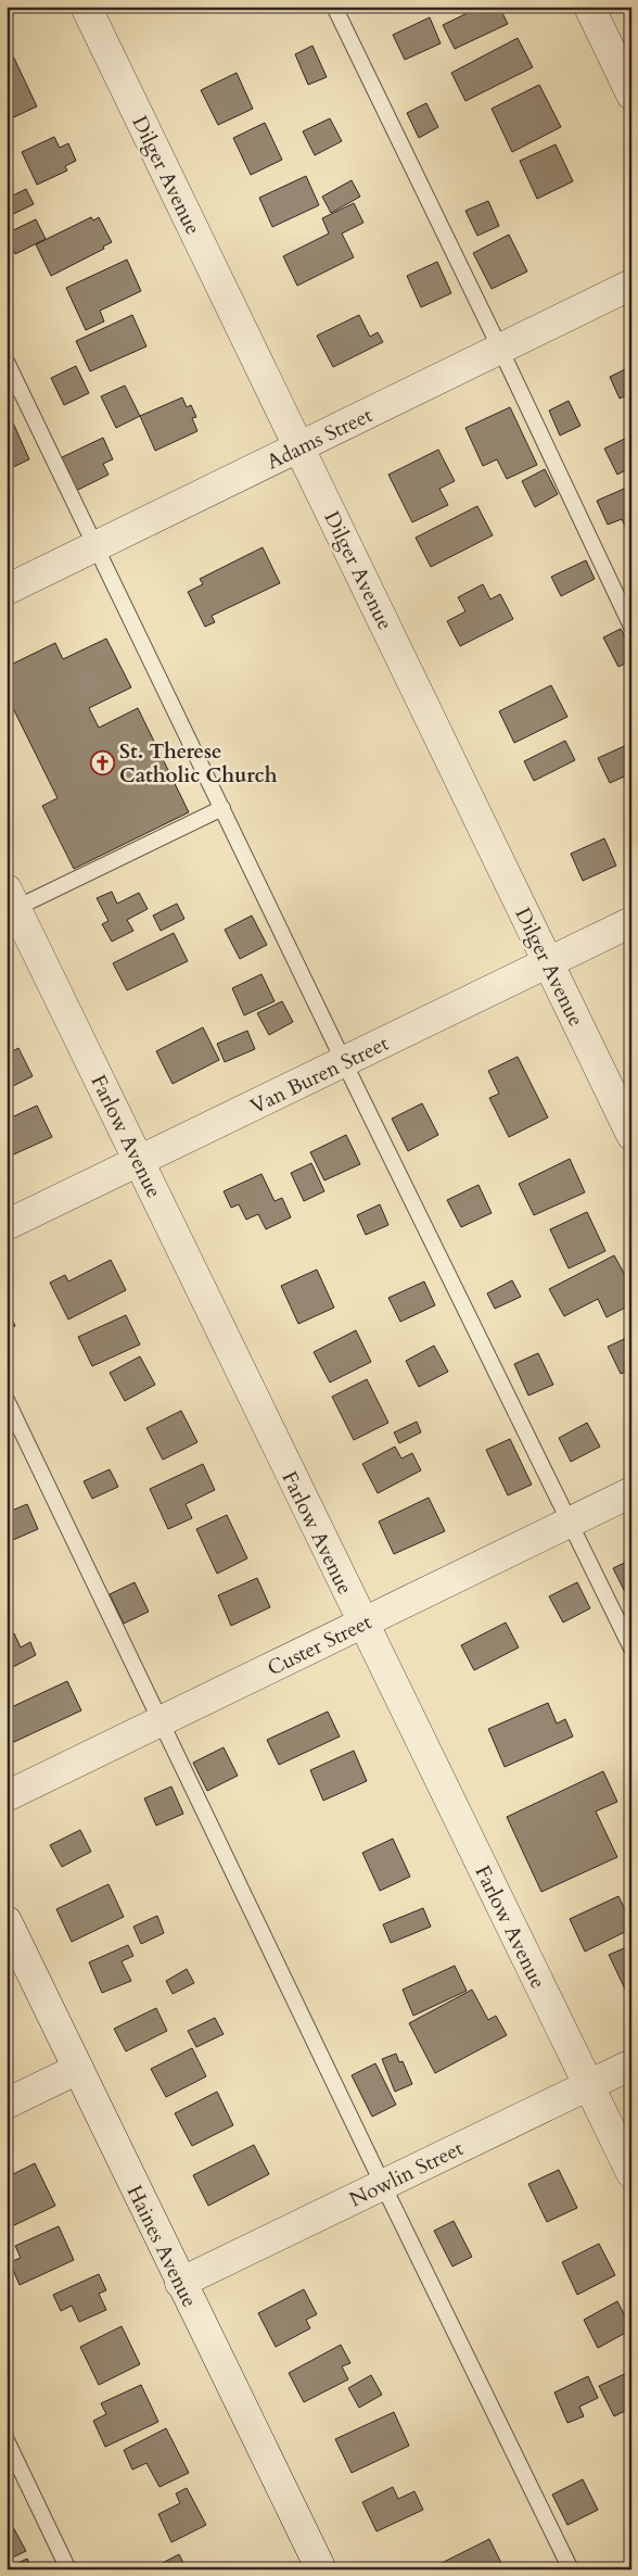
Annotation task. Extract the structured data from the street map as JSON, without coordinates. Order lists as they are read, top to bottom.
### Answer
{
  "streets": {
    "street": [
      "Dilger Avenue",
      "Adams Street",
      "Van Buren Street",
      "Farlow Avenue",
      "Custer Street",
      "Nowlin Street",
      "Haines Avenue"
    ]
  },
  "crossings": [
    ["Dilger Avenue", "Adams Street"],
    ["Dilger Avenue", "Van Buren Street"],
    ["Van Buren Street", "Farlow Avenue"],
    ["Farlow Avenue", "Custer Street"],
    ["Farlow Avenue", "Nowlin Street"],
    ["Nowlin Street", "Haines Avenue"]
  ],
  "places": {
    "church": ["St. Therese Catholic Church"]
  }
}
